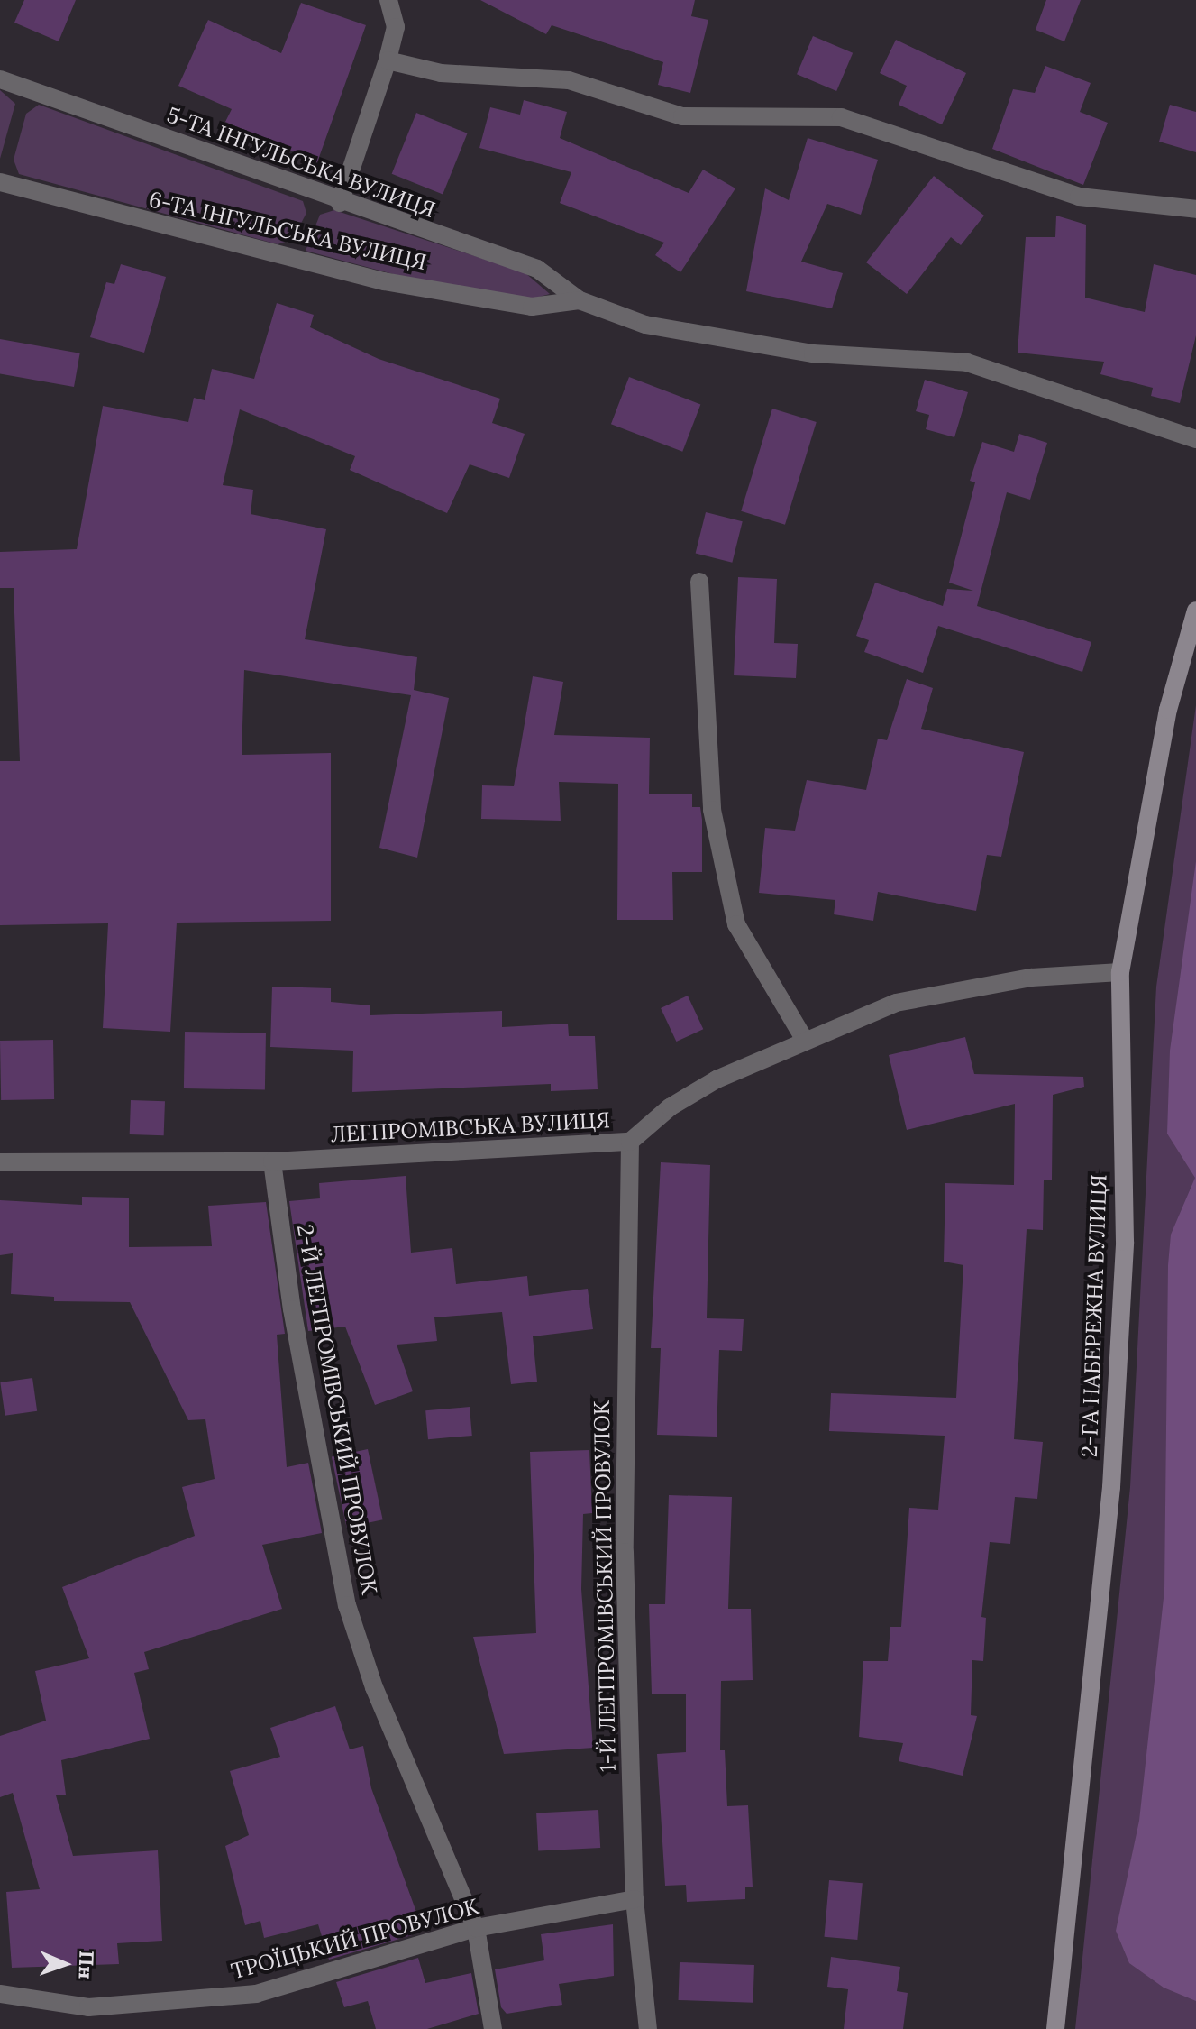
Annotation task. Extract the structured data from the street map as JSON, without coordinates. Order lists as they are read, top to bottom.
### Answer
{
  "streets": {
    "main road": ["2-ГА НАБЕРЕЖНА ВУЛИЦЯ"],
    "street": [
      "5-ТА ІНГУЛЬСЬКА ВУЛИЦЯ",
      "6-ТА ІНГУЛЬСЬКА ВУЛИЦЯ",
      "ЛЕГПРОМІВСЬКА ВУЛИЦЯ",
      "2-Й ЛЕГПРОМІВСЬКИЙ ПРОВУЛОК",
      "1-Й ЛЕГПРОМІВСЬКИЙ ПРОВУЛОК",
      "ТРОЇЦЬКИЙ ПРОВУЛОК"
    ]
  },
  "crossings": [
    ["5-ТА ІНГУЛЬСЬКА ВУЛИЦЯ", "6-ТА ІНГУЛЬСЬКА ВУЛИЦЯ"],
    ["ЛЕГПРОМІВСЬКА ВУЛИЦЯ", "2-ГА НАБЕРЕЖНА ВУЛИЦЯ"],
    ["ЛЕГПРОМІВСЬКА ВУЛИЦЯ", "2-Й ЛЕГПРОМІВСЬКИЙ ПРОВУЛОК"],
    ["ЛЕГПРОМІВСЬКА ВУЛИЦЯ", "1-Й ЛЕГПРОМІВСЬКИЙ ПРОВУЛОК"],
    ["2-Й ЛЕГПРОМІВСЬКИЙ ПРОВУЛОК", "ТРОЇЦЬКИЙ ПРОВУЛОК"],
    ["1-Й ЛЕГПРОМІВСЬКИЙ ПРОВУЛОК", "ТРОЇЦЬКИЙ ПРОВУЛОК"]
  ],
  "north": "right"
}
